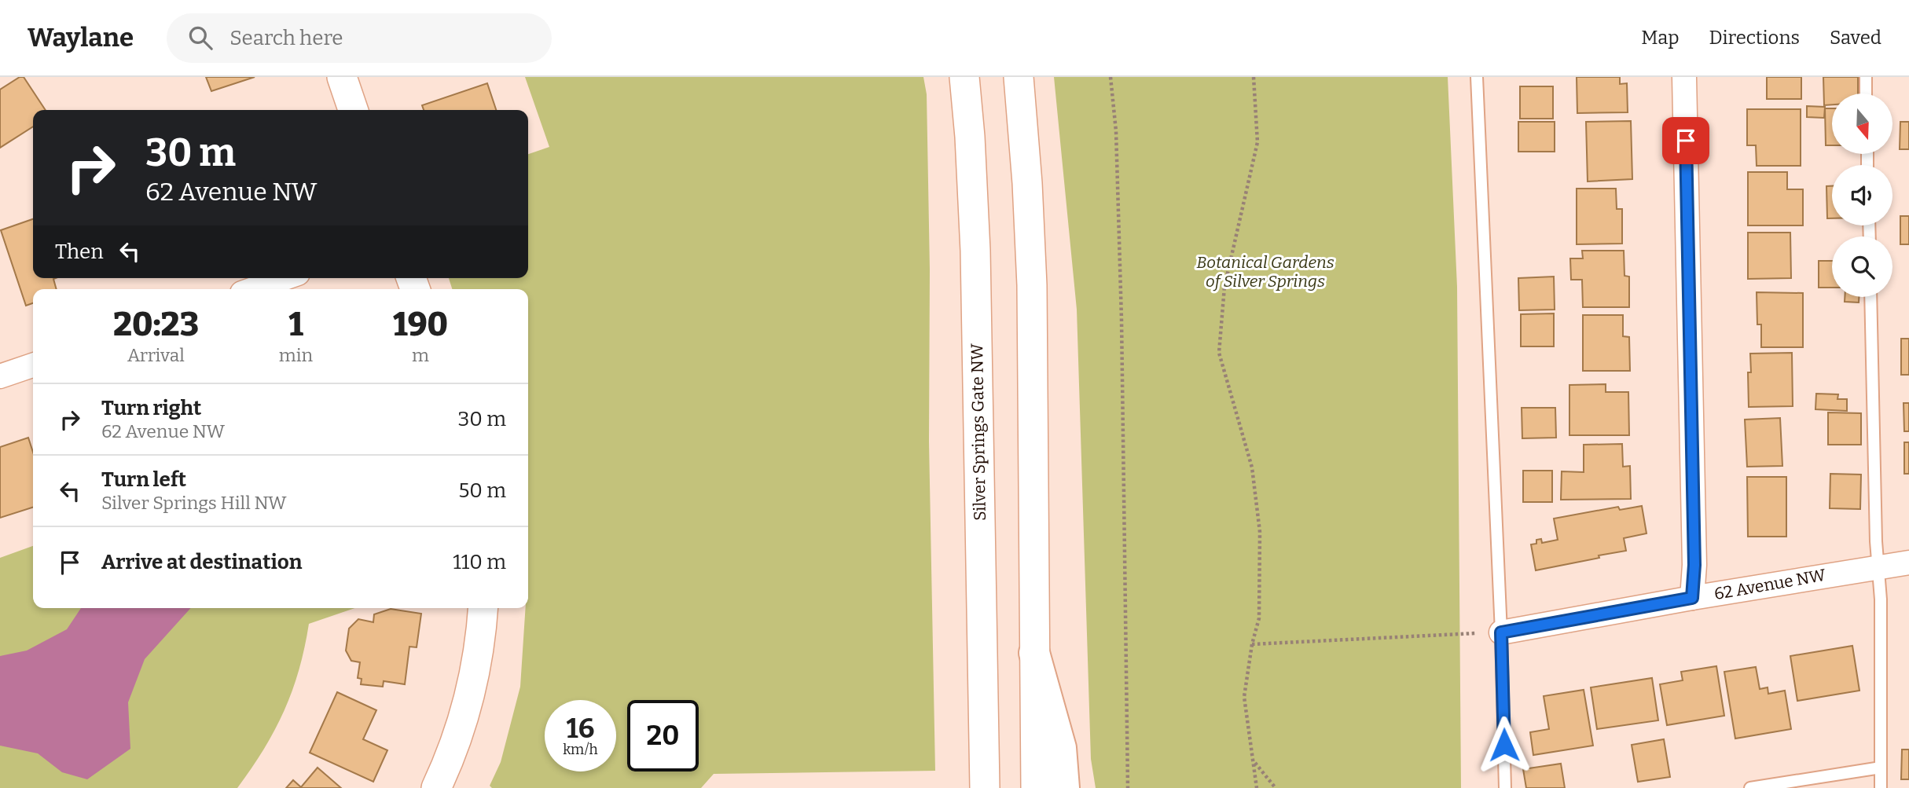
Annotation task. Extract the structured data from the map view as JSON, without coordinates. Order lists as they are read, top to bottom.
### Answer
{
  "streets": {
    "street": ["Silver Springs Gate NW", "62 Avenue NW"]
  },
  "parks": ["Botanical Gardens of Silver Springs"],
  "north": "bottom",
  "page": {
    "header": "Waylane",
    "search": "Search here",
    "nav": ["Map", "Directions", "Saved"],
    "turn": ["30 m", "62 Avenue NW"],
    "then": "Then",
    "eta": [
      "20:23",
      "Arrival",
      "1",
      "min",
      "190",
      "m"
    ],
    "list": [
      {
        "name": "Turn right",
        "note": "62 Avenue NW",
        "value": "30 m"
      },
      {
        "name": "Turn left",
        "note": "Silver Springs Hill NW",
        "value": "50 m"
      },
      {
        "name": "Arrive at destination",
        "value": "110 m"
      }
    ],
    "speed": "16 km/h",
    "limit": "20"
  }
}
